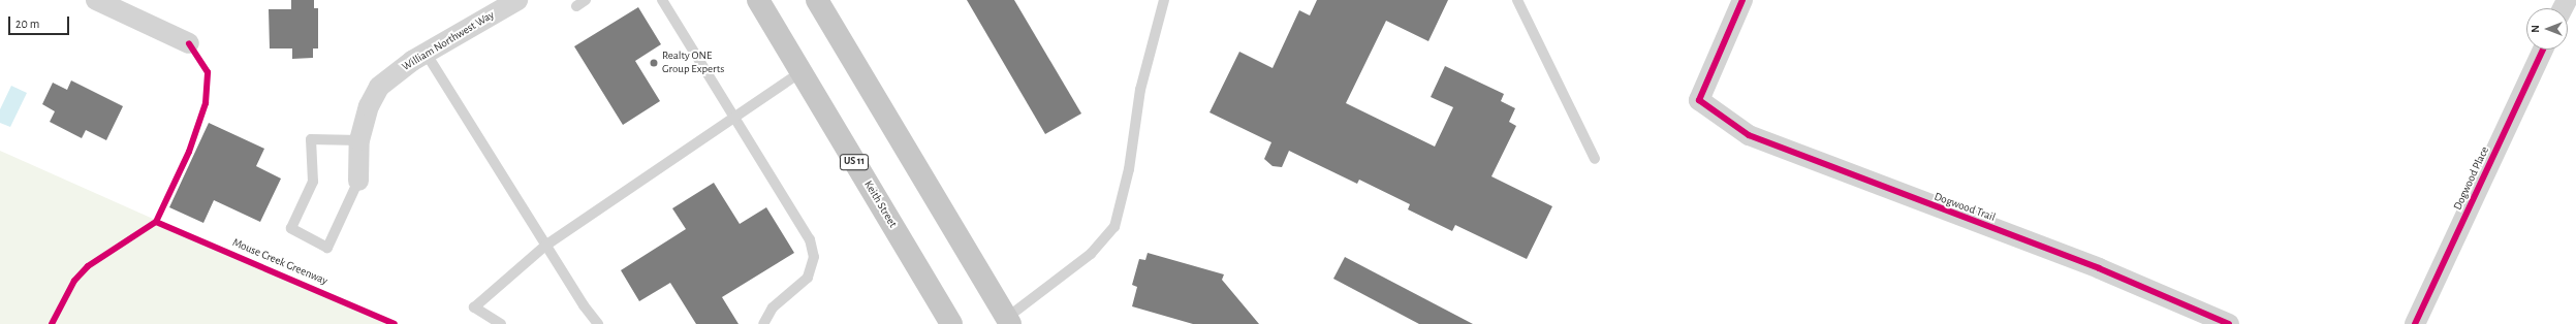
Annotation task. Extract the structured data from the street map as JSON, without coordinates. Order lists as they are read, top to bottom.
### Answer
{
  "streets": {
    "main road": ["US 11", "Keith Street"],
    "street": ["William Northwest Way", "Dogwood Place", "Dogwood Trail"],
    "cycle path": ["Mouse Creek Greenway"]
  },
  "places": ["Realty ONE Group Experts"],
  "scale_bar": "20 m",
  "north": "left"
}
